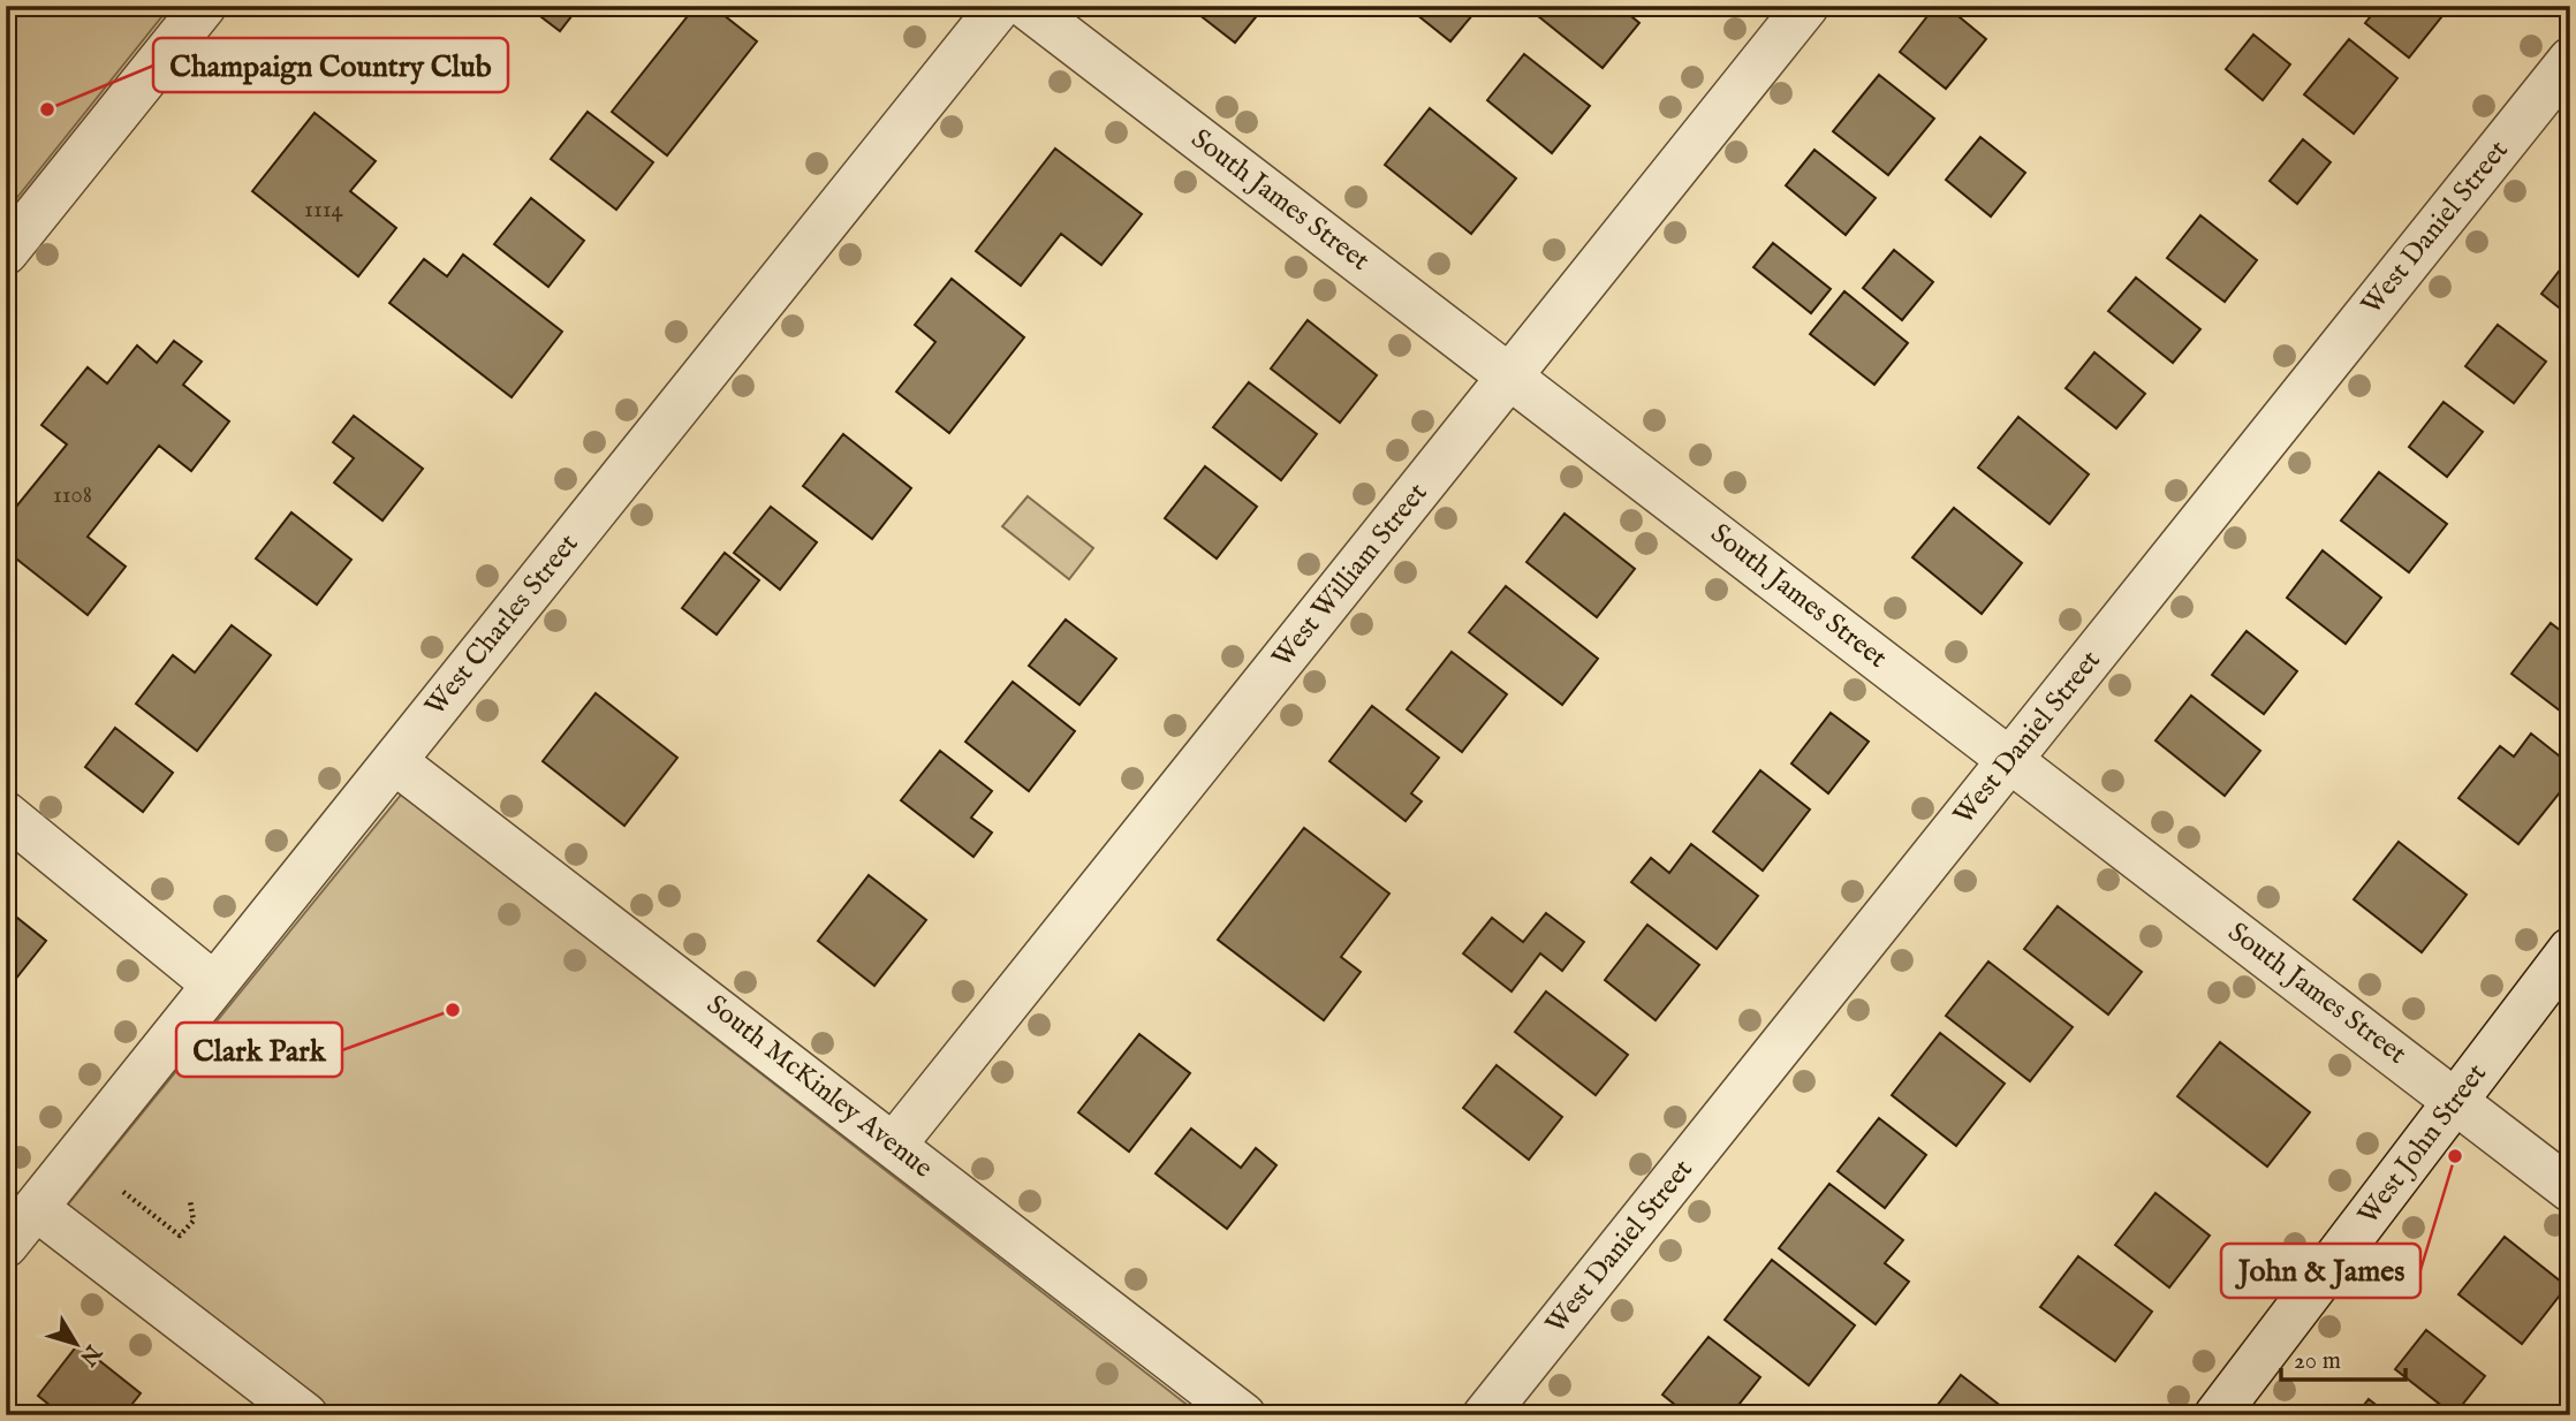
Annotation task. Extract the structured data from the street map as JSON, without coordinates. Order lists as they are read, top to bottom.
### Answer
{
  "streets": {
    "street": [
      "South James Street",
      "West Daniel Street",
      "West William Street",
      "West Charles Street",
      "South McKinley Avenue",
      "West John Street"
    ]
  },
  "crossings": [
    ["South James Street", "West Daniel Street"],
    ["South James Street", "West William Street"],
    ["South James Street", "West John Street"],
    ["West William Street", "South McKinley Avenue"],
    ["West Charles Street", "South McKinley Avenue"]
  ],
  "places": ["Champaign Country Club", "Clark Park", "John & James"],
  "house_numbers": ["1114", "1108"],
  "scale_bar": "20 m",
  "north": "bottom right"
}
